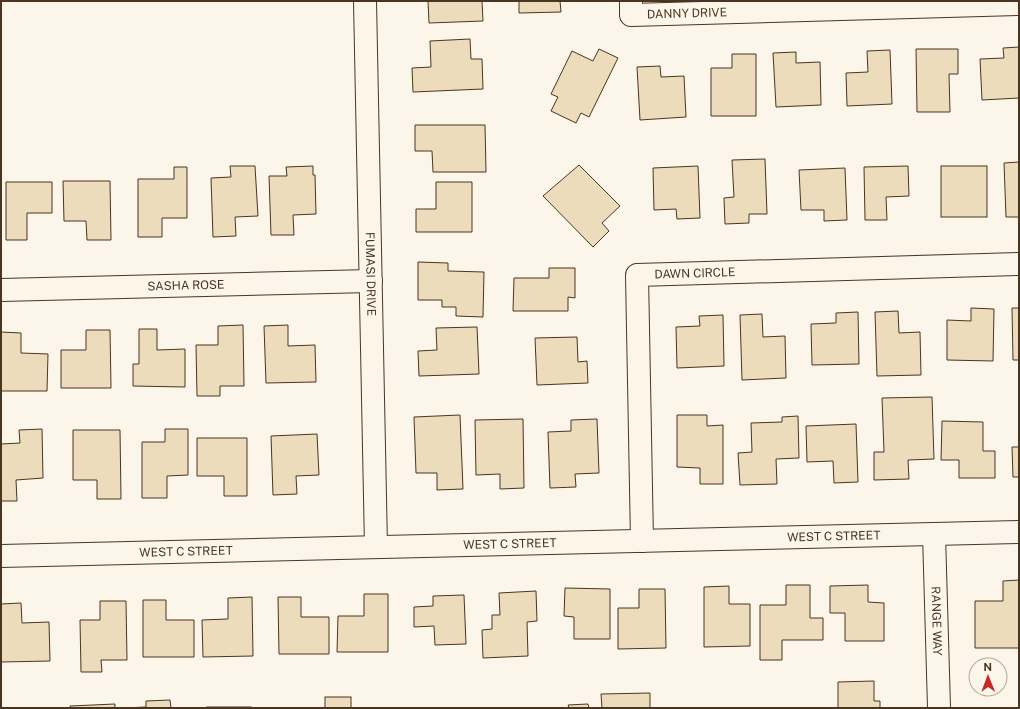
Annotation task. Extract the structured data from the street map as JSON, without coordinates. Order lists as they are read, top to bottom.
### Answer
{
  "streets": {
    "street": [
      "DANNY DRIVE",
      "DAWN CIRCLE",
      "FUMASI DRIVE",
      "SASHA ROSE",
      "WEST C STREET",
      "RANGE WAY"
    ]
  },
  "crossings": [
    ["DAWN CIRCLE", "WEST C STREET"],
    ["FUMASI DRIVE", "SASHA ROSE"],
    ["FUMASI DRIVE", "WEST C STREET"],
    ["WEST C STREET", "RANGE WAY"]
  ],
  "north": "top"
}
